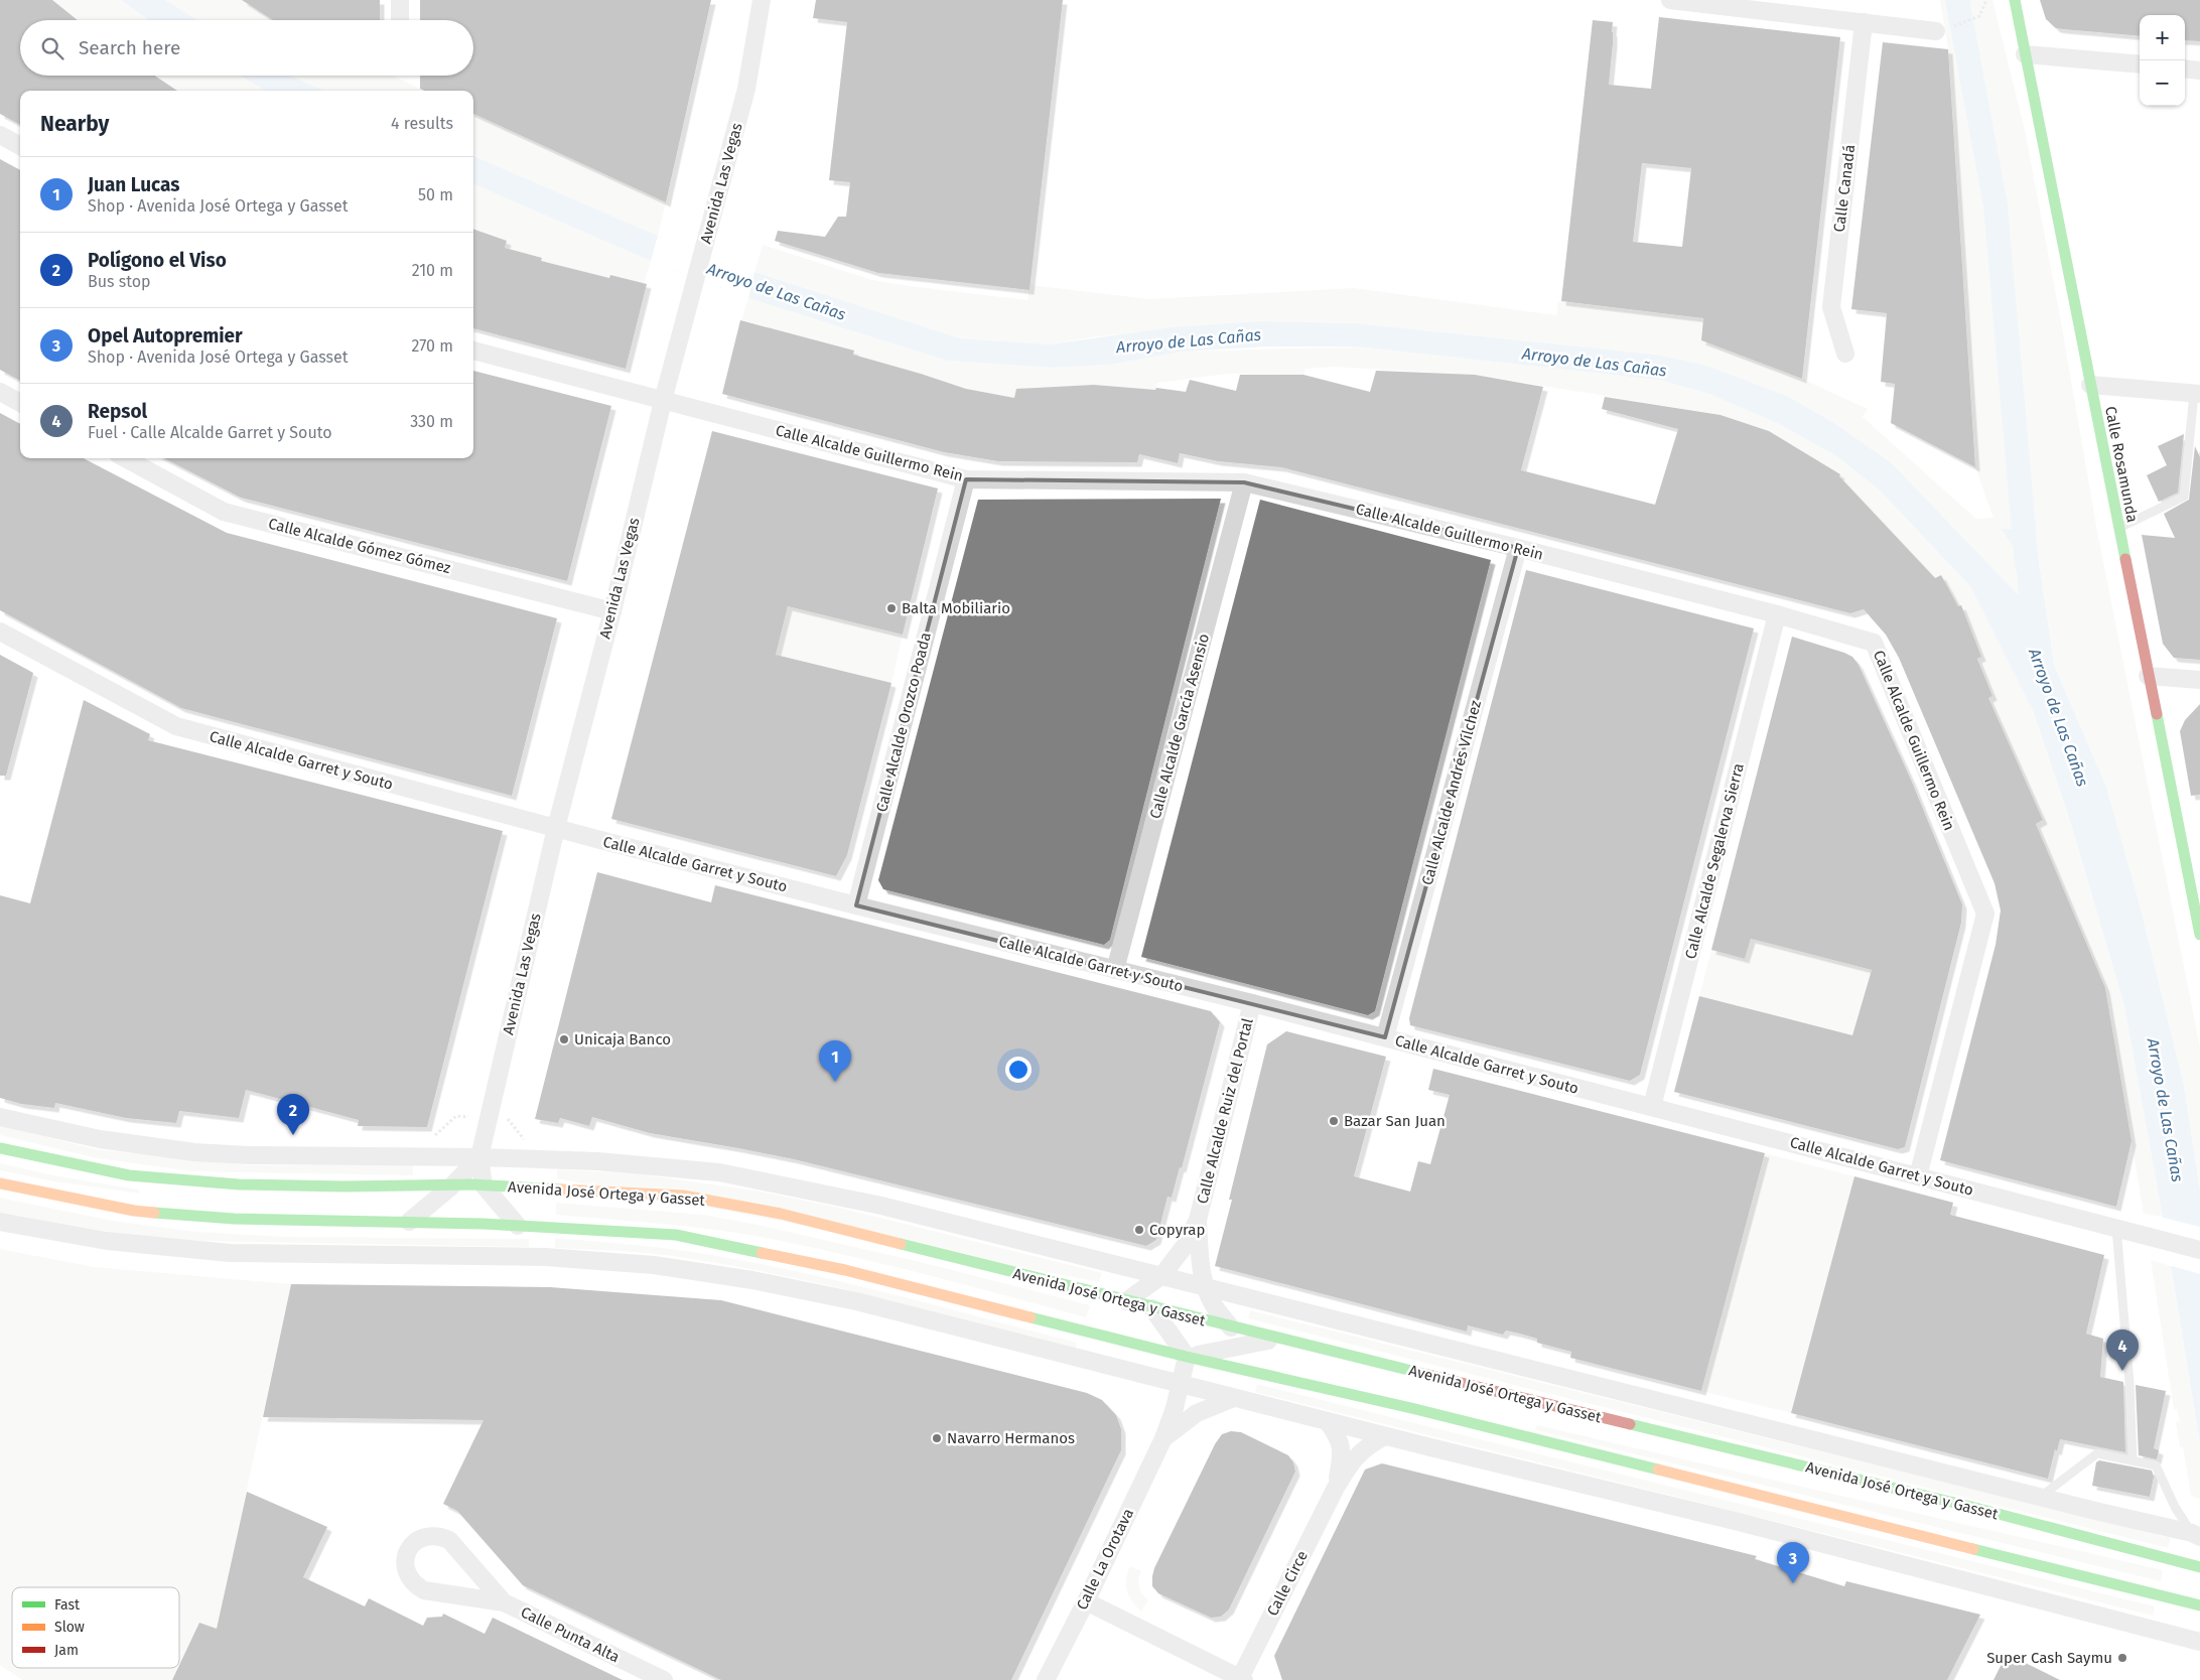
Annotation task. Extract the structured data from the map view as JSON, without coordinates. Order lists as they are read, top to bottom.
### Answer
{
  "streets": {
    "main road": ["Calle Rosamunda", "Avenida José Ortega y Gasset"],
    "street": [
      "Avenida Las Vegas",
      "Calle Canadá",
      "Calle Alcalde Guillermo Rein",
      "Calle Alcalde Gómez Gómez",
      "Calle Alcalde Orozco Poada",
      "Calle Alcalde García Asensio",
      "Calle Alcalde Garret y Souto",
      "Calle Alcalde Andrés Vílchez",
      "Calle Alcalde Segalerva Sierra",
      "Calle Alcalde Ruiz del Portal",
      "Calle La Orotava",
      "Calle Circe",
      "Calle Punta Alta"
    ]
  },
  "crossings": [
    ["Avenida Las Vegas", "Calle Alcalde Guillermo Rein"],
    ["Avenida Las Vegas", "Calle Alcalde Gómez Gómez"],
    ["Avenida Las Vegas", "Calle Alcalde Garret y Souto"],
    ["Avenida Las Vegas", "Avenida José Ortega y Gasset"],
    ["Calle Alcalde Guillermo Rein", "Calle Alcalde Orozco Poada"],
    ["Calle Alcalde Guillermo Rein", "Calle Alcalde García Asensio"],
    ["Calle Alcalde Guillermo Rein", "Calle Alcalde Garret y Souto"],
    ["Calle Alcalde Guillermo Rein", "Calle Alcalde Andrés Vílchez"],
    ["Calle Alcalde Guillermo Rein", "Calle Alcalde Segalerva Sierra"],
    ["Calle Alcalde Orozco Poada", "Calle Alcalde Garret y Souto"],
    ["Calle Alcalde García Asensio", "Calle Alcalde Garret y Souto"],
    ["Calle Alcalde Garret y Souto", "Calle Alcalde Andrés Vílchez"],
    ["Calle Alcalde Garret y Souto", "Calle Alcalde Segalerva Sierra"],
    ["Calle Alcalde Garret y Souto", "Calle Alcalde Ruiz del Portal"],
    ["Calle Alcalde Ruiz del Portal", "Avenida José Ortega y Gasset"]
  ],
  "water": ["Arroyo de Las Cañas"],
  "places": [
    "Balta Mobiliario",
    "Unicaja Banco",
    "Bazar San Juan",
    "Copyrap",
    "Navarro Hermanos",
    "Super Cash Saymu"
  ],
  "legend": ["Fast", "Slow", "Jam"],
  "page": {
    "map_buttons": ["+", "−"],
    "search": "Search here",
    "heading": ["Nearby", "4 results"],
    "list": [
      {
        "mark": "1",
        "name": "Juan Lucas",
        "note": "Shop · Avenida José Ortega y Gasset",
        "value": "50 m"
      },
      {
        "mark": "2",
        "name": "Polígono el Viso",
        "note": "Bus stop",
        "value": "210 m"
      },
      {
        "mark": "3",
        "name": "Opel Autopremier",
        "note": "Shop · Avenida José Ortega y Gasset",
        "value": "270 m"
      },
      {
        "mark": "4",
        "name": "Repsol",
        "note": "Fuel · Calle Alcalde Garret y Souto",
        "value": "330 m"
      }
    ],
    "pins": [
      "1",
      "2",
      "4",
      "3"
    ]
  }
}
